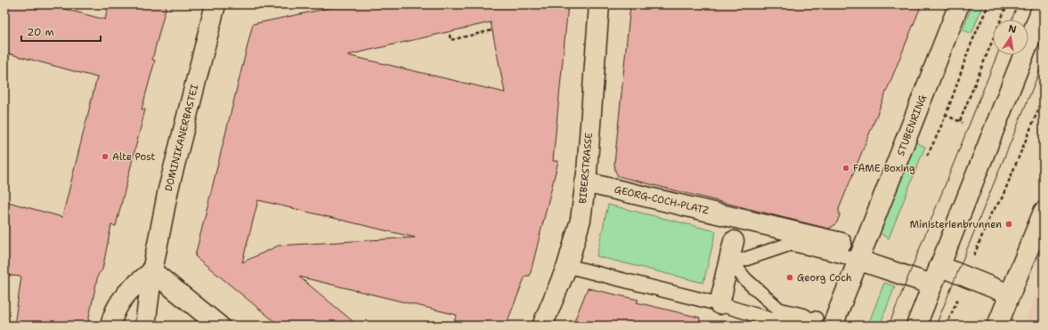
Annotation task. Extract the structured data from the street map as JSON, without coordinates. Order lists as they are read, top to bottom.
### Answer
{
  "streets": {
    "street": [
      "STUBENRING",
      "DOMINIKANERBASTEI",
      "BIBERSTRASSE",
      "GEORG-COCH-PLATZ"
    ]
  },
  "crossings": [
    ["BIBERSTRASSE", "GEORG-COCH-PLATZ"]
  ],
  "places": [
    "Alte Post",
    "FAME Boxing",
    "Ministerienbrunnen",
    "Georg Coch"
  ],
  "scale_bar": "20 m",
  "north": "top"
}
